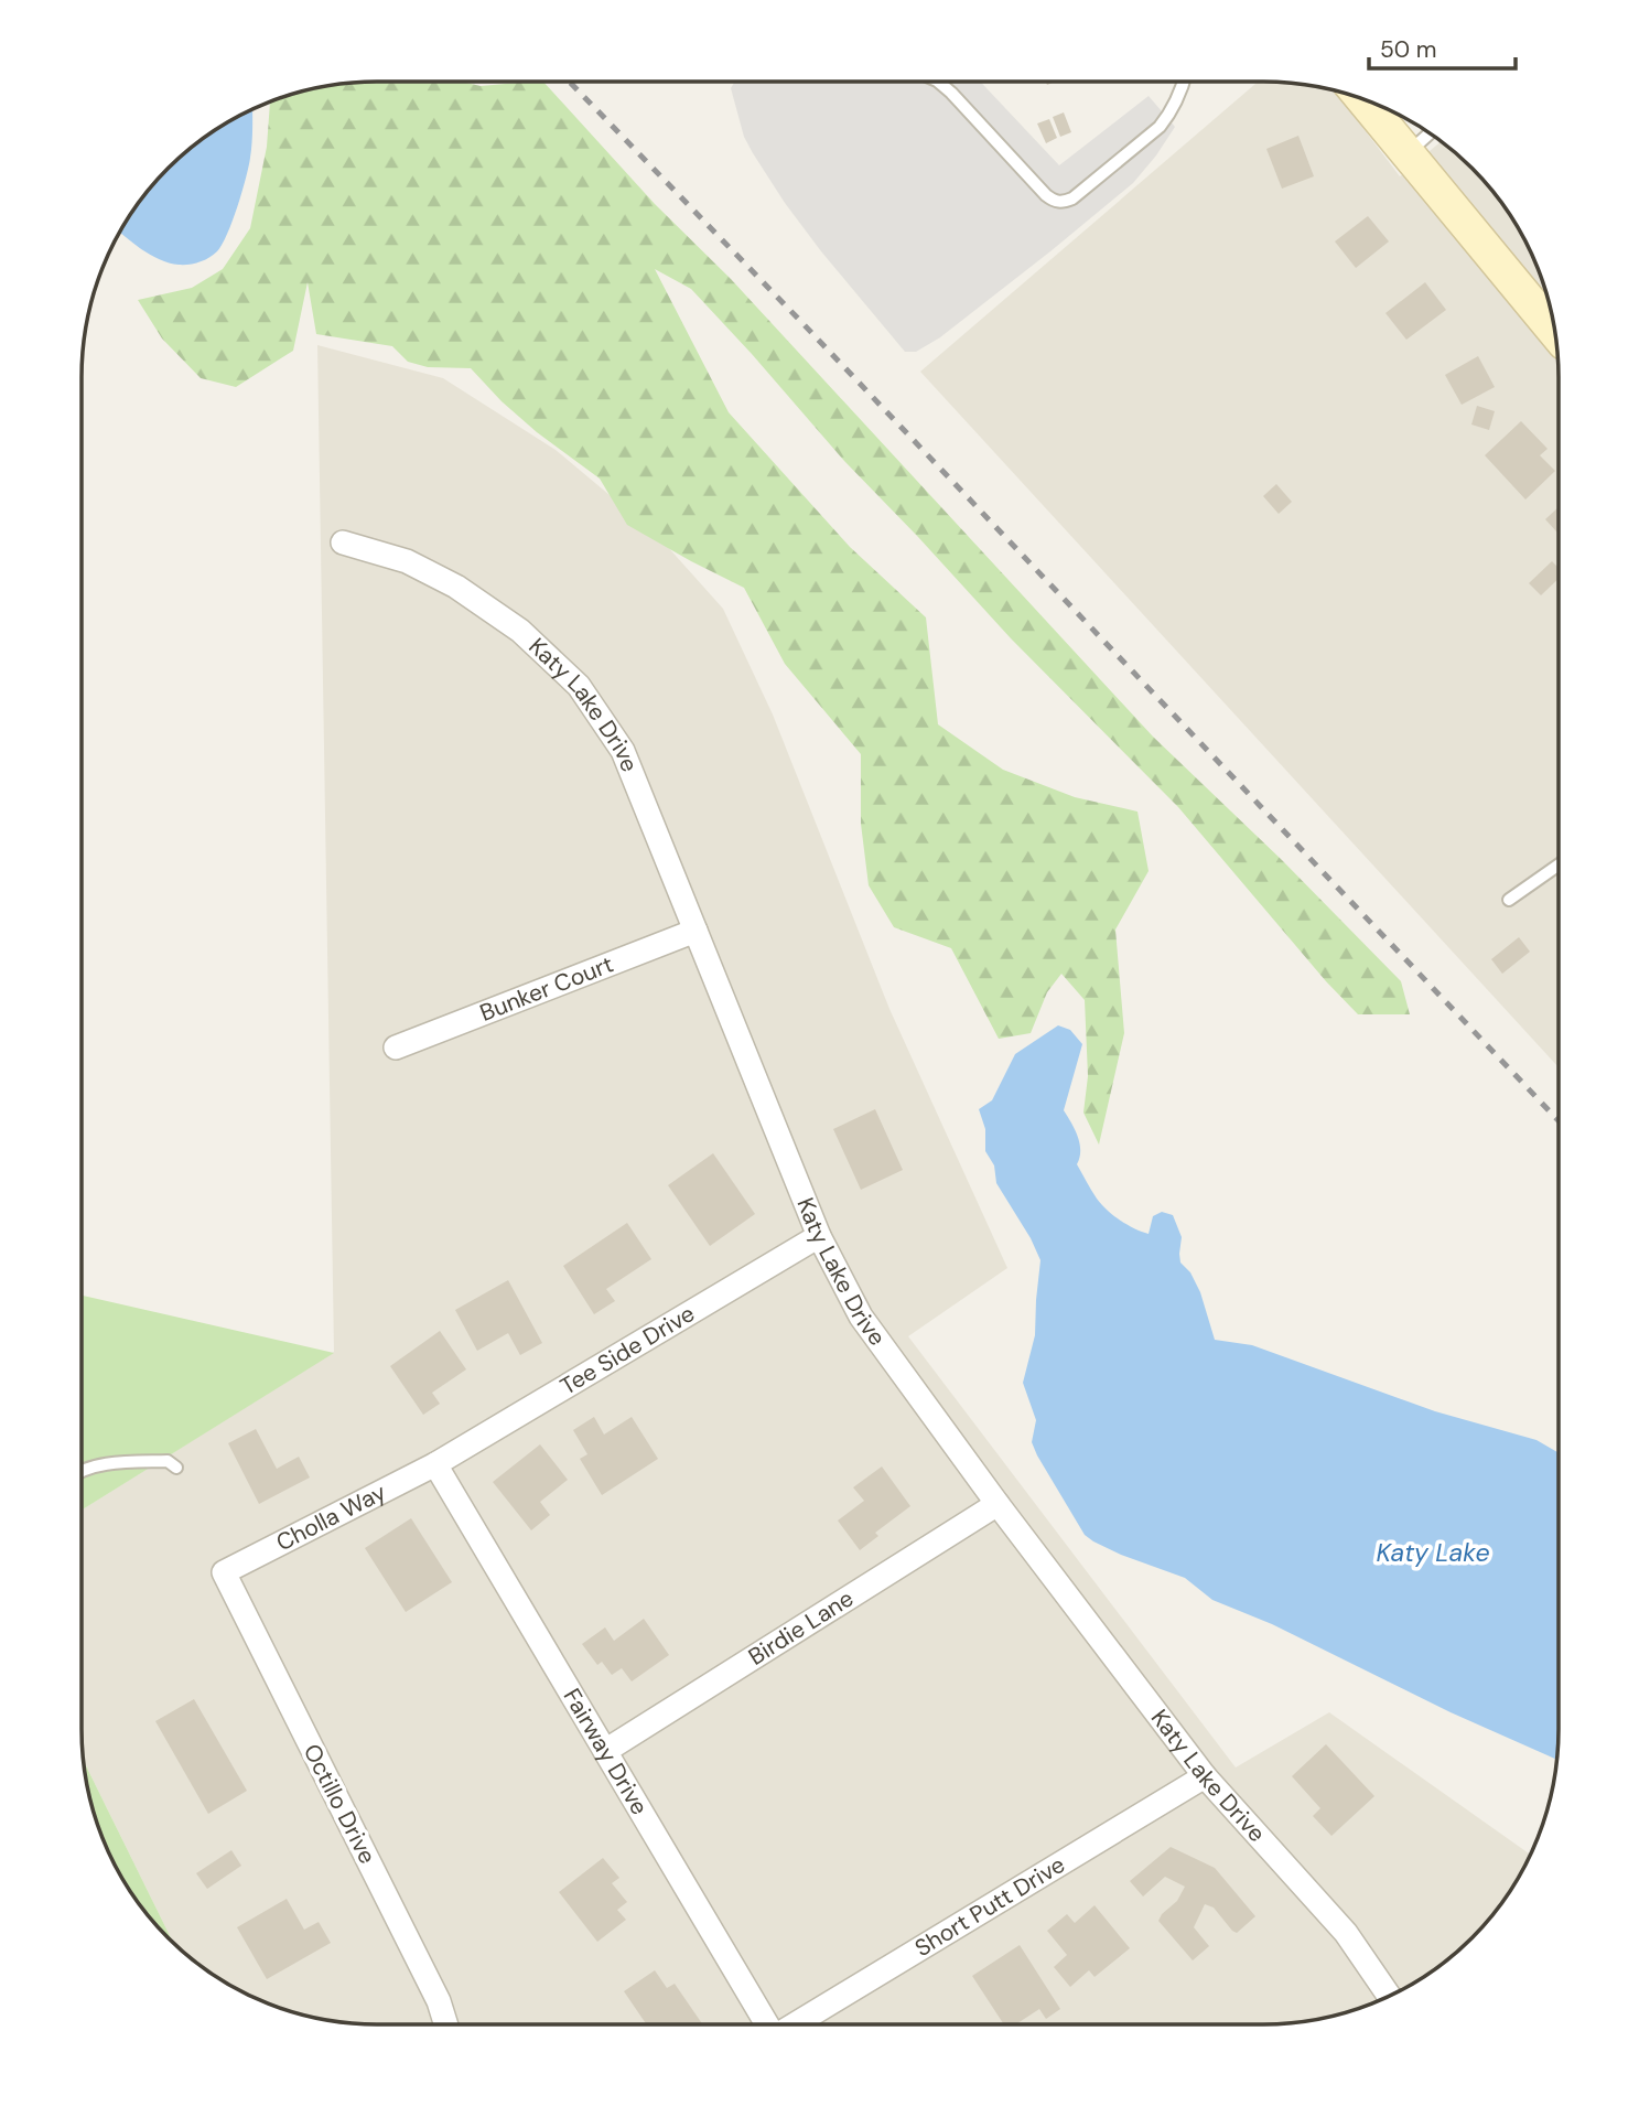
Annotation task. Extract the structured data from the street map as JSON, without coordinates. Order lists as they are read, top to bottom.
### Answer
{
  "streets": {
    "street": [
      "Katy Lake Drive",
      "Bunker Court",
      "Tee Side Drive",
      "Cholla Way",
      "Birdie Lane",
      "Fairway Drive",
      "Octillo Drive",
      "Short Putt Drive"
    ]
  },
  "crossings": [
    ["Katy Lake Drive", "Bunker Court"],
    ["Katy Lake Drive", "Tee Side Drive"],
    ["Katy Lake Drive", "Birdie Lane"],
    ["Katy Lake Drive", "Short Putt Drive"],
    ["Tee Side Drive", "Cholla Way"],
    ["Tee Side Drive", "Fairway Drive"],
    ["Cholla Way", "Fairway Drive"],
    ["Cholla Way", "Octillo Drive"],
    ["Birdie Lane", "Fairway Drive"]
  ],
  "water": ["Katy Lake"],
  "scale_bar": "50 m"
}
